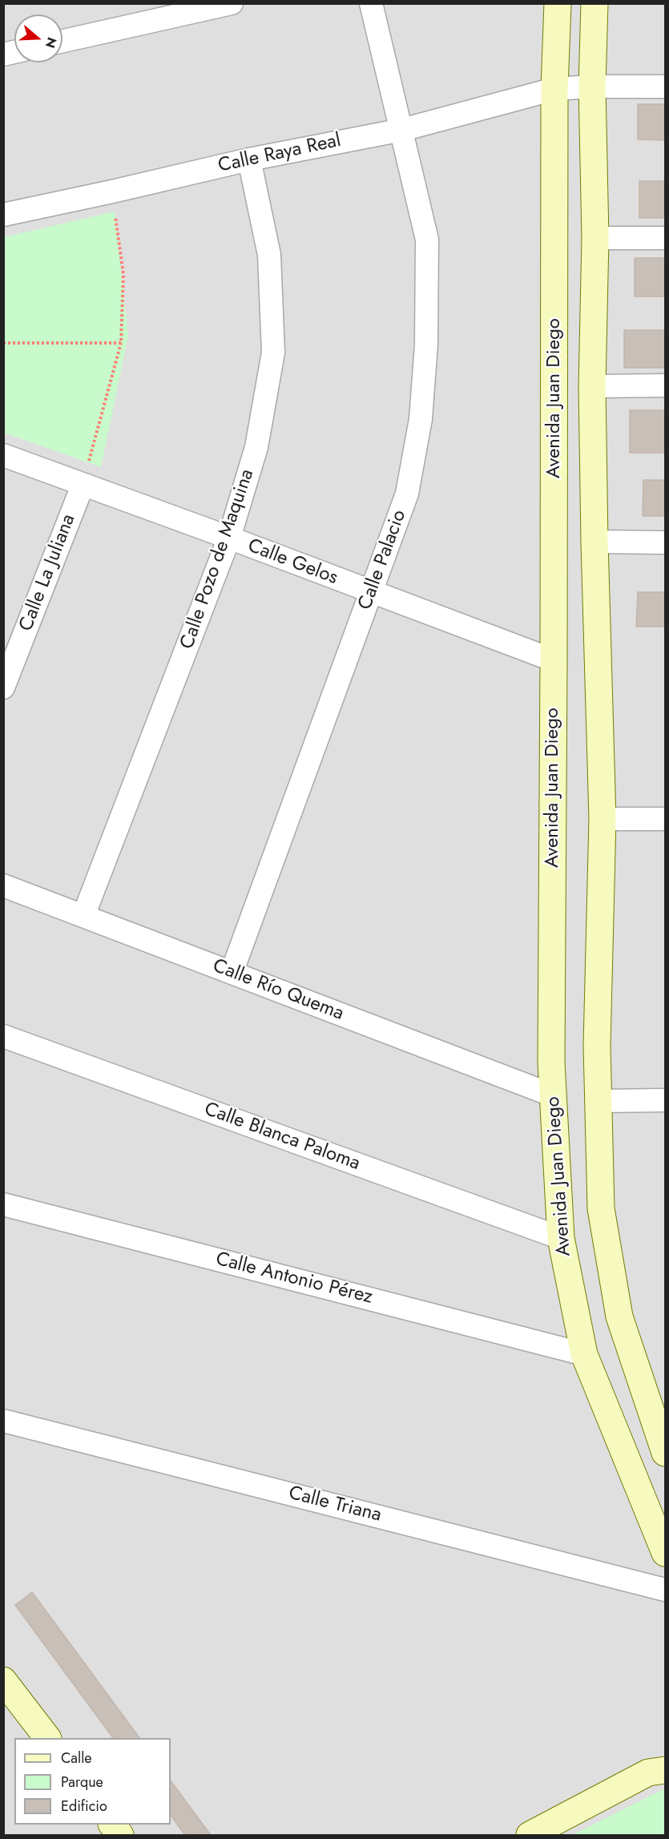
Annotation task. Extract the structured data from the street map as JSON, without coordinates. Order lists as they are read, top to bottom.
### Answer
{
  "streets": {
    "street": [
      "Calle Raya Real",
      "Avenida Juan Diego",
      "Calle Pozo de Maquina",
      "Calle Palacio",
      "Calle Gelos",
      "Calle La Juliana",
      "Calle Río Quema",
      "Calle Blanca Paloma",
      "Calle Antonio Pérez",
      "Calle Triana"
    ]
  },
  "crossings": [
    ["Calle Raya Real", "Avenida Juan Diego"],
    ["Calle Raya Real", "Calle Pozo de Maquina"],
    ["Calle Raya Real", "Calle Palacio"],
    ["Avenida Juan Diego", "Calle Gelos"],
    ["Avenida Juan Diego", "Calle Río Quema"],
    ["Avenida Juan Diego", "Calle Blanca Paloma"],
    ["Avenida Juan Diego", "Calle Antonio Pérez"],
    ["Calle Pozo de Maquina", "Calle Gelos"],
    ["Calle Pozo de Maquina", "Calle Río Quema"],
    ["Calle Palacio", "Calle Gelos"],
    ["Calle Palacio", "Calle Río Quema"],
    ["Calle Gelos", "Calle La Juliana"]
  ],
  "legend": ["Calle", "Parque", "Edificio"],
  "north": "right"
}
